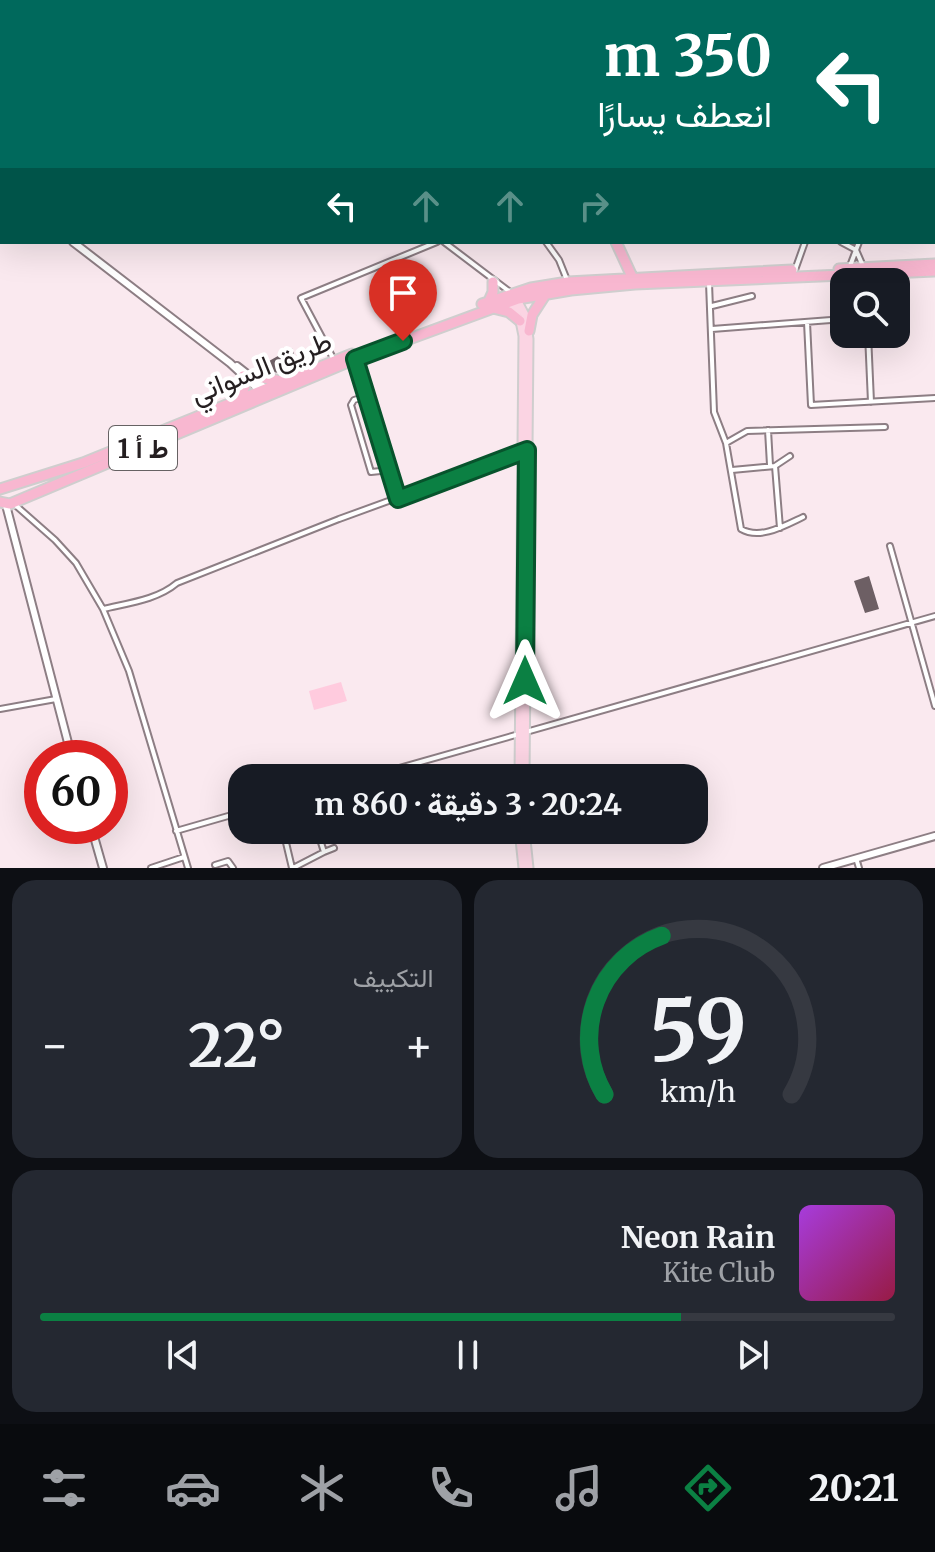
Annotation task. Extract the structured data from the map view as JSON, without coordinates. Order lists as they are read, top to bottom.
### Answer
{
  "streets": {
    "highway": ["طريق السواني", "ط أ 1"]
  },
  "page": {
    "turn": ["350 m", "انعطف يسارًا"],
    "limit": "60",
    "trip": "20:24 · 3 دقيقة · 860 m",
    "tile": "التكييف",
    "heat": ["−", "22°", "+"],
    "song": ["Neon Rain", "Kite Club"],
    "tabs": "20:21",
    "gauge": ["59", "km/h"]
  }
}
